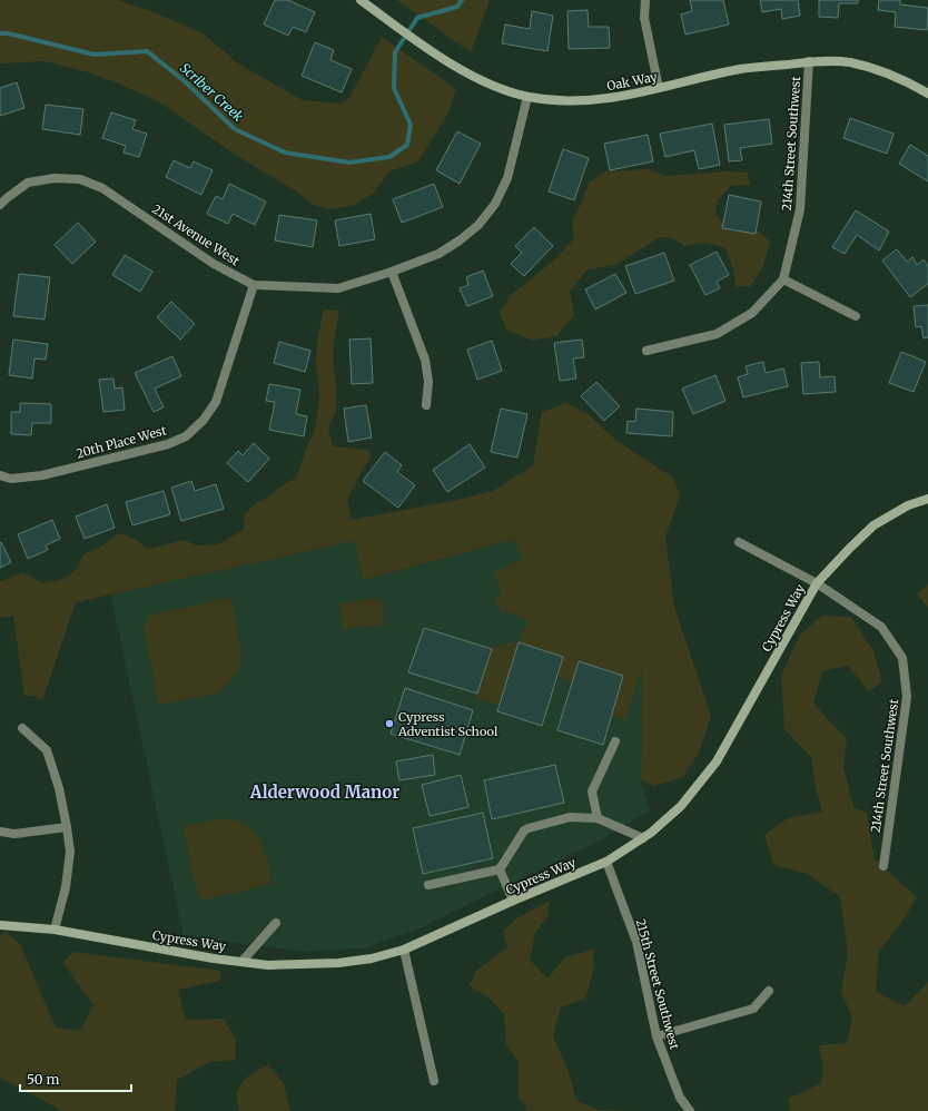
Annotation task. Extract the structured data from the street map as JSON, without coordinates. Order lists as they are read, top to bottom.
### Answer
{
  "streets": {
    "street": [
      "Oak Way",
      "214th Street Southwest",
      "21st Avenue West",
      "20th Place West",
      "Cypress Way",
      "215th Street Southwest"
    ]
  },
  "crossings": [
    ["Oak Way", "214th Street Southwest"],
    ["Oak Way", "21st Avenue West"],
    ["214th Street Southwest", "Cypress Way"],
    ["21st Avenue West", "20th Place West"],
    ["Cypress Way", "215th Street Southwest"]
  ],
  "districts": ["Alderwood Manor"],
  "water": ["Scriber Creek"],
  "places": ["Cypress Adventist School"],
  "scale_bar": "50 m"
}
